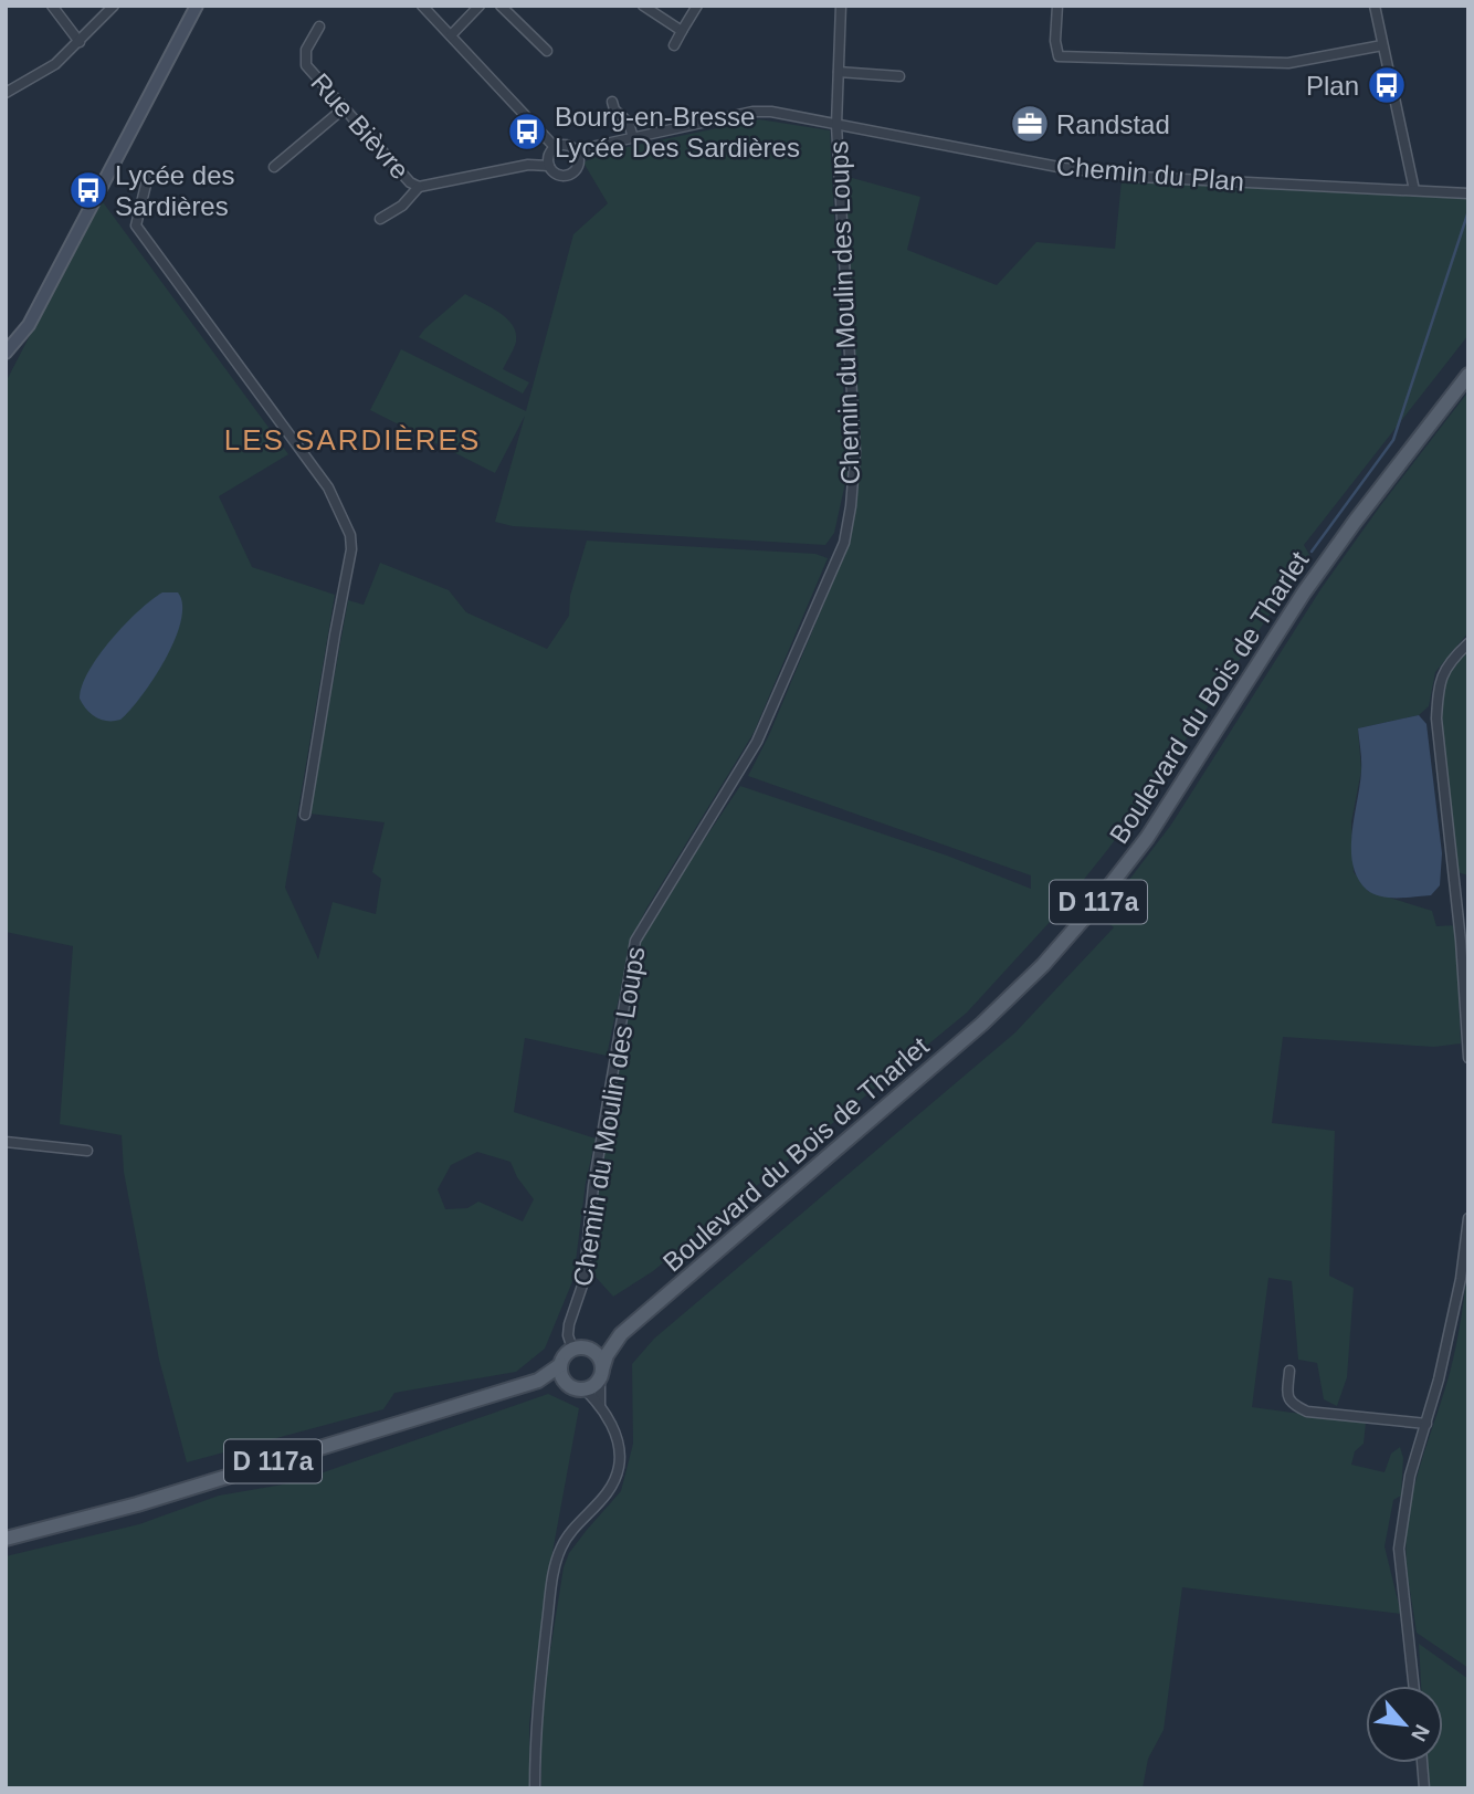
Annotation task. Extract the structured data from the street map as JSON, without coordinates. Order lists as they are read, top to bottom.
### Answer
{
  "streets": {
    "main road": ["Boulevard du Bois de Tharlet", "D 117a"],
    "street": ["Rue Bièvre", "Chemin du Plan", "Chemin du Moulin des Loups"]
  },
  "crossings": [
    ["Rue Bièvre", "Chemin du Plan"],
    ["Chemin du Plan", "Chemin du Moulin des Loups"],
    ["Chemin du Moulin des Loups", "Boulevard du Bois de Tharlet"],
    ["Chemin du Moulin des Loups", "D 117a"],
    ["Boulevard du Bois de Tharlet", "D 117a"]
  ],
  "districts": ["LES SARDIÈRES"],
  "places": {
    "bus stop": ["Plan", "Bourg-en-Bresse Lycée Des Sardières", "Lycée des Sardières"],
    "office": ["Randstad"]
  },
  "north": "bottom right"
}
